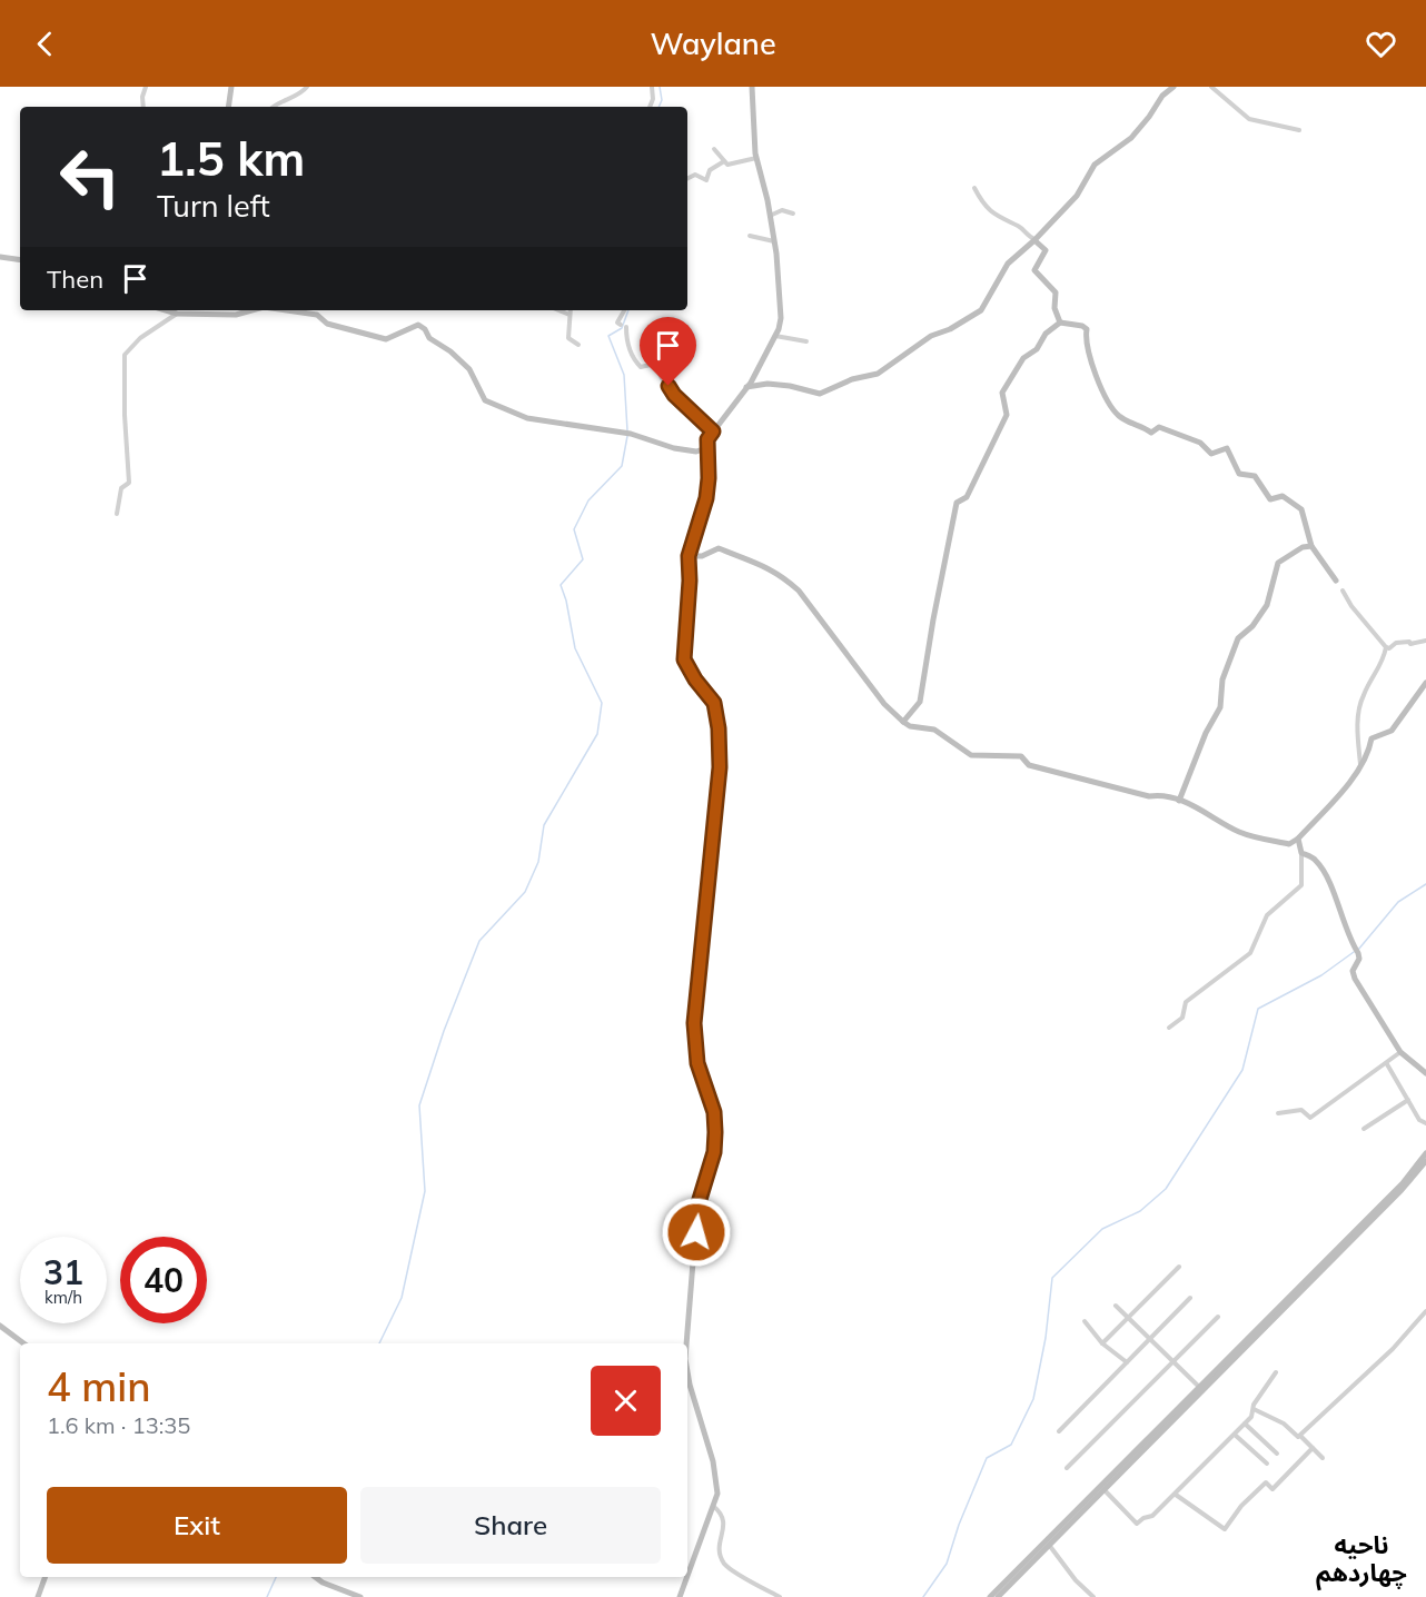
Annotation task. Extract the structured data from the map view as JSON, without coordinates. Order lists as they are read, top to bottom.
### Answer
{
  "districts": ["ناحیه چهاردهم"],
  "page": {
    "header": "Waylane",
    "turn": ["1.5 km", "Turn left"],
    "then": "Then",
    "speed": "31 km/h",
    "limit": "40",
    "heading": ["4 min", "1.6 km · 13:35"],
    "buttons": ["Exit", "Share"]
  }
}
